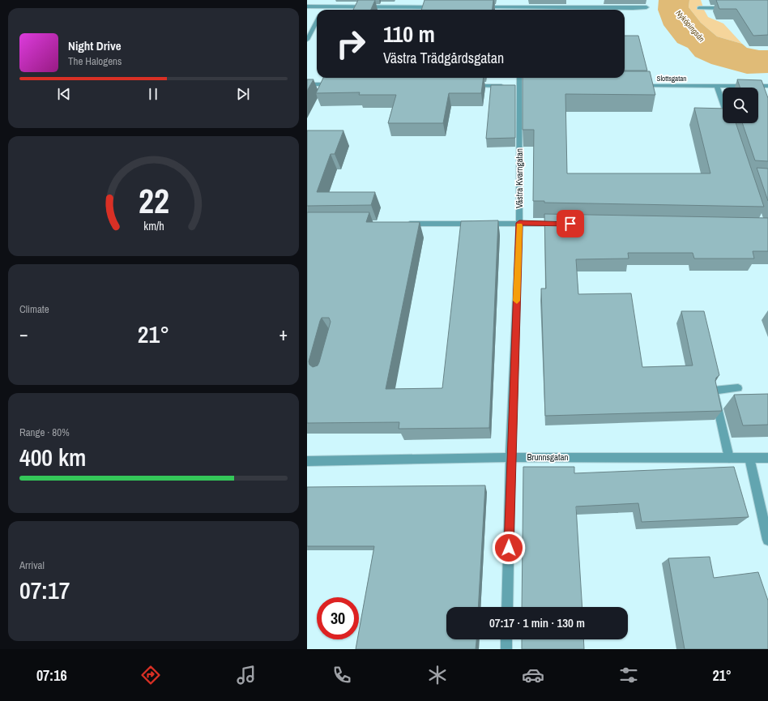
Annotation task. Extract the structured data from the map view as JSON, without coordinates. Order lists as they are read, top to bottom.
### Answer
{
  "streets": {
    "street": ["Slottsgatan", "Västra Kvarngatan", "Brunnsgatan"]
  },
  "crossings": [
    ["Västra Kvarngatan", "Brunnsgatan"]
  ],
  "water": ["Nyköpingsån"],
  "page": {
    "turn": ["110 m", "Västra Trädgårdsgatan"],
    "song": ["Night Drive", "The Halogens"],
    "tile": [
      "Climate",
      ["Range · 80%", "400 km"],
      ["Arrival", "07:17"]
    ],
    "heat": ["−", "21°", "+"],
    "limit": "30",
    "trip": "07:17 · 1 min · 130 m",
    "tabs": ["07:16", "21°"],
    "gauge": ["22", "km/h"]
  }
}
